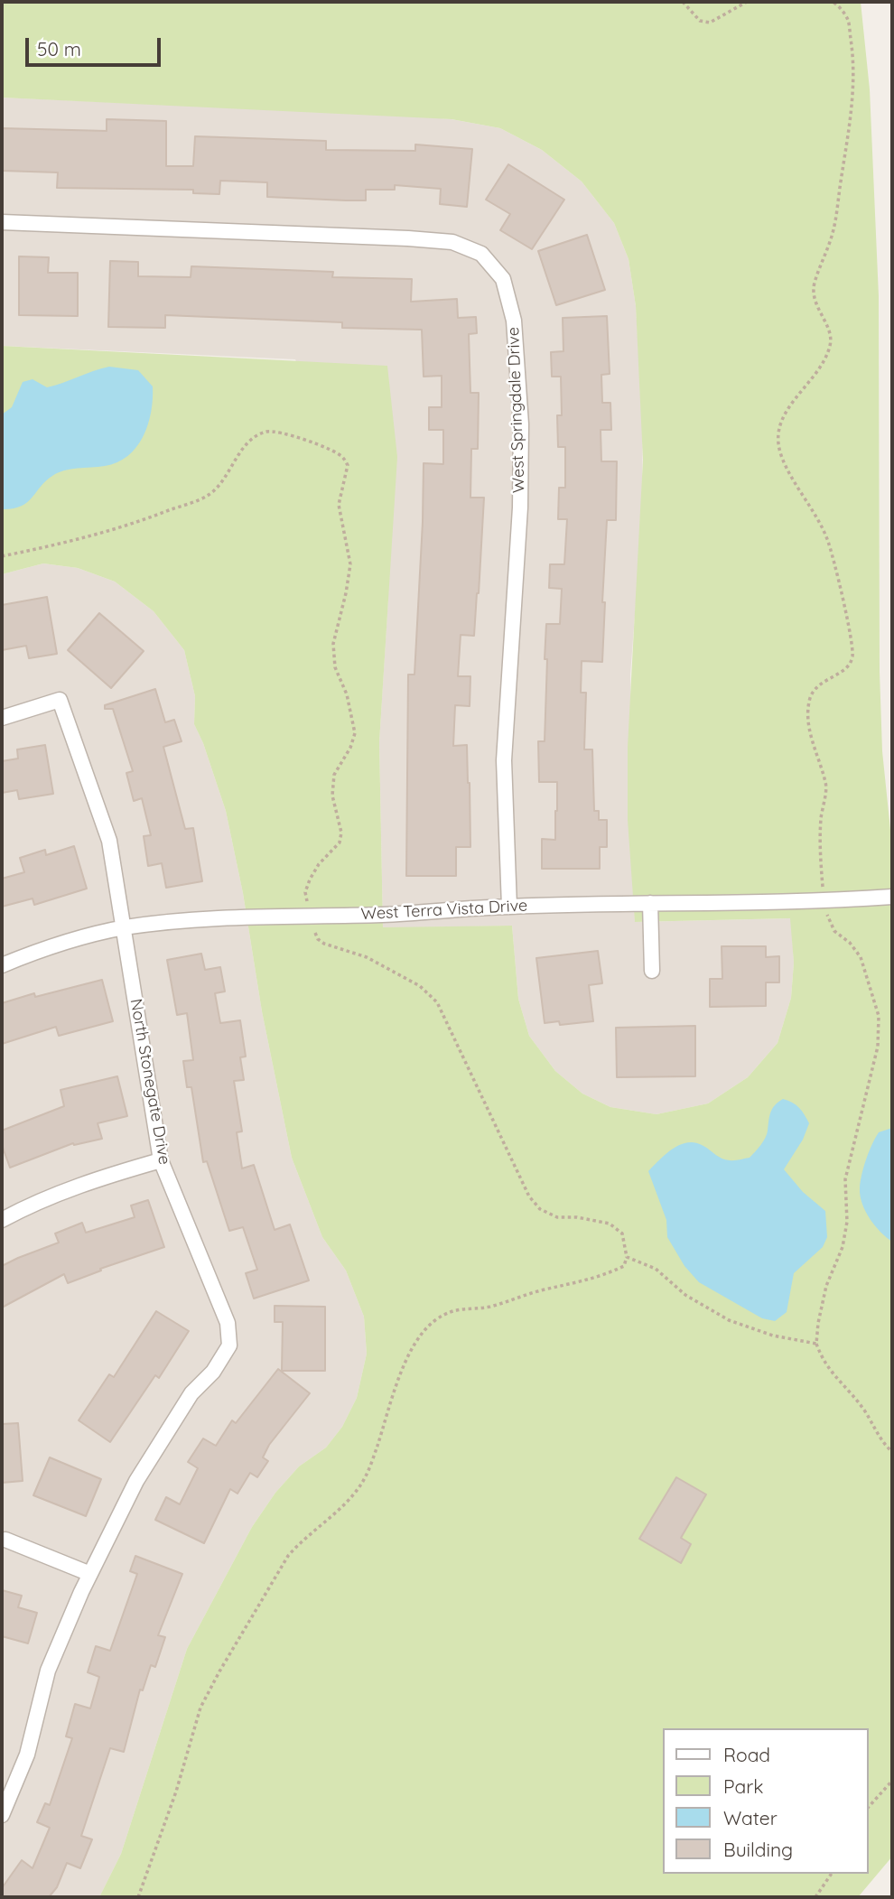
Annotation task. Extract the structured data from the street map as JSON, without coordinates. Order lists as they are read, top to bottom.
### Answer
{
  "streets": {
    "street": ["West Springdale Drive", "West Terra Vista Drive", "North Stonegate Drive"]
  },
  "crossings": [
    ["West Springdale Drive", "West Terra Vista Drive"],
    ["West Terra Vista Drive", "North Stonegate Drive"]
  ],
  "legend": [
    "Road",
    "Park",
    "Water",
    "Building"
  ],
  "scale_bar": "50 m"
}
